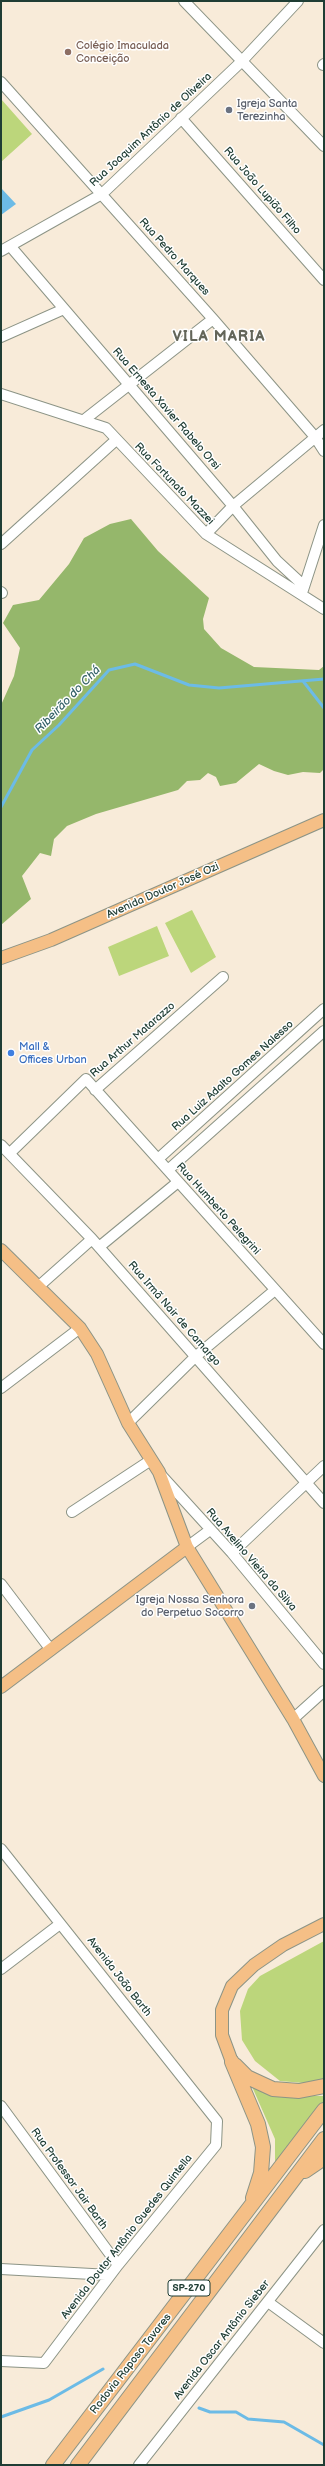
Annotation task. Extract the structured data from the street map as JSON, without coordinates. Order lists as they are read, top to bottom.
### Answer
{
  "streets": {
    "highway": ["SP-270", "Rodovia Raposo Tavares"],
    "main road": ["Avenida Doutor José Ozi"],
    "street": [
      "Rua Joaquim Antônio de Oliveira",
      "Rua João Lupião Filho",
      "Rua Pedro Marques",
      "Rua Ernesta Xavier Rabelo Orsi",
      "Rua Fortunato Mazzei",
      "Rua Arthur Matarazzo",
      "Rua Luiz Adalto Gomes Nalesso",
      "Rua Humberto Pelegrini",
      "Rua Irmã Nair de Camargo",
      "Rua Avelino Vieira da Silva",
      "Avenida João Barth",
      "Rua Professor Jair Barth",
      "Avenida Doutor Antônio Guedes Quintella",
      "Avenida Oscar Antônio Sieber"
    ]
  },
  "crossings": [
    ["Rua Joaquim Antônio de Oliveira", "Rua João Lupião Filho"],
    ["Rua Joaquim Antônio de Oliveira", "Rua Pedro Marques"],
    ["Rua Joaquim Antônio de Oliveira", "Rua Ernesta Xavier Rabelo Orsi"],
    ["Rua Ernesta Xavier Rabelo Orsi", "Rua Fortunato Mazzei"],
    ["Rua Arthur Matarazzo", "Rua Humberto Pelegrini"],
    ["Rua Arthur Matarazzo", "Rua Irmã Nair de Camargo"],
    ["Rua Luiz Adalto Gomes Nalesso", "Rua Humberto Pelegrini"],
    ["Avenida João Barth", "Avenida Doutor Antônio Guedes Quintella"],
    ["Rua Professor Jair Barth", "Avenida Doutor Antônio Guedes Quintella"]
  ],
  "districts": ["VILA MARIA"],
  "water": ["Ribeirão do Chá"],
  "places": [
    "Colégio Imaculada Conceição",
    "Igreja Santa Terezinha",
    "Mall & Offices Urban",
    "Igreja Nossa Senhora do Perpetuo Socorro"
  ]
}
